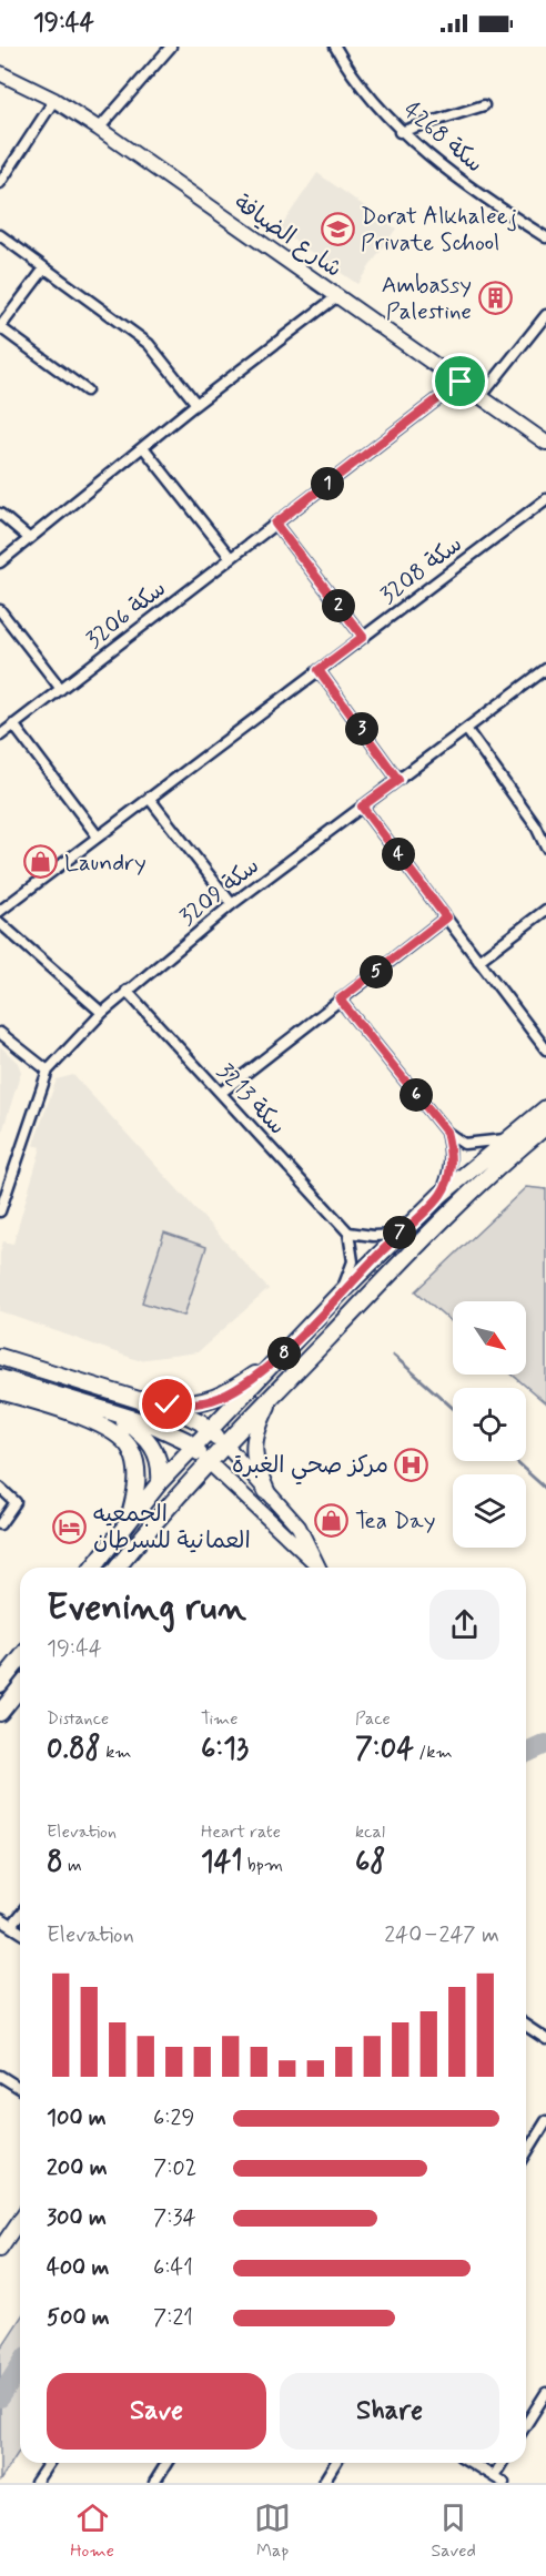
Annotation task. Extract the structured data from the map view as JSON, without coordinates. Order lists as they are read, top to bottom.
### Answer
{
  "streets": {
    "street": [
      "سكة 4268",
      "شارع الضيافة",
      "سكة 3208",
      "سكة 3206",
      "سكة 3209",
      "سكة 3213"
    ]
  },
  "crossings": [
    ["شارع الضيافة", "سكة 3206"],
    ["سكة 3209", "سكة 3213"]
  ],
  "places": {
    "school or university": ["Dorat Alkhaleej Private School"],
    "building": ["Ambassy Palestine"],
    "shop": ["Laundry", "Tea Day"],
    "hospital": ["مركز صحي الغبرة"],
    "hotel": ["الجمعيه العمانية للسرطان"]
  },
  "north": "bottom right",
  "page": {
    "status": "19:44",
    "pins": [
      "1",
      "2",
      "3",
      "4",
      "5",
      "6",
      "7",
      "8"
    ],
    "heading": ["Evening run", "19:44"],
    "stats": [
      ["Distance", "0.88 km"],
      ["Time", "6:13"],
      ["Pace", "7:04 /km"],
      ["Elevation", "8 m"],
      ["Heart rate", "141 bpm"],
      ["kcal", "68"]
    ],
    "chart": ["Elevation", "240–247 m"],
    "list": [
      {
        "name": "100 m",
        "note": "6:29"
      },
      {
        "name": "200 m",
        "note": "7:02"
      },
      {
        "name": "300 m",
        "note": "7:34"
      },
      {
        "name": "400 m",
        "note": "6:41"
      },
      {
        "name": "500 m",
        "note": "7:21"
      }
    ],
    "buttons": ["Save", "Share"],
    "tabs": ["Home", "Map", "Saved"]
  }
}
